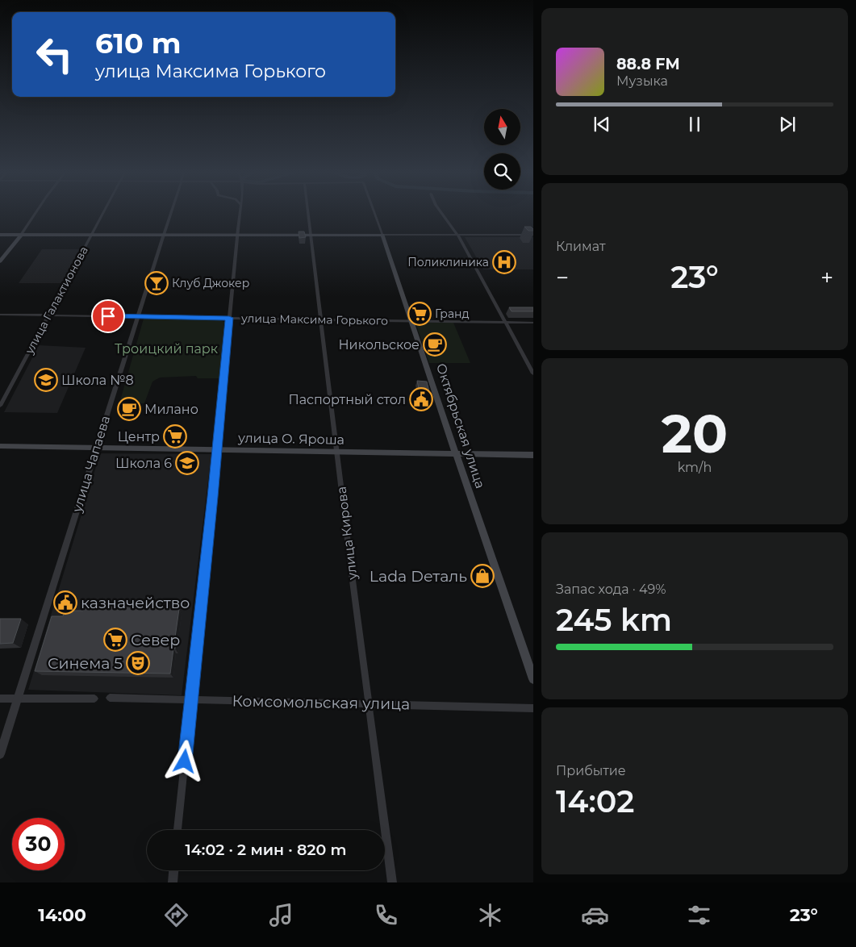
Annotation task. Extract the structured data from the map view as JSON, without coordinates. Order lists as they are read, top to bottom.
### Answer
{
  "streets": {
    "main road": ["Октябрьская улица", "улица О. Яроша"],
    "street": [
      "улица Галактионова",
      "улица Максима Горького",
      "улица Чапаева",
      "улица Кирова",
      "Комсомольская улица"
    ]
  },
  "crossings": [
    ["улица Галактионова", "улица Максима Горького"],
    ["улица Максима Горького", "Октябрьская улица"],
    ["улица Максима Горького", "улица Чапаева"],
    ["улица Максима Горького", "улица Кирова"],
    ["Октябрьская улица", "улица О. Яроша"],
    ["улица О. Яроша", "улица Чапаева"],
    ["улица О. Яроша", "улица Кирова"],
    ["улица Кирова", "Комсомольская улица"]
  ],
  "parks": ["Троицкий парк"],
  "places": {
    "hospital": ["Поликлиника"],
    "bar": ["Клуб Джокер"],
    "supermarket": ["Гранд", "Центр", "Север"],
    "cafe": ["Никольское", "Милано"],
    "school or university": ["Школа №8", "Школа 6"],
    "public building": ["Паспортный стол", "казначейство"],
    "shop": ["Lada Dеталь"],
    "theatre": ["Синема 5"]
  },
  "north": "top",
  "page": {
    "turn": ["610 m", "улица Максима Горького"],
    "song": ["88.8 FM", "Музыка"],
    "tile": [
      "Климат",
      ["20", "km/h"],
      ["Запас хода · 49%", "245 km"],
      ["Прибытие", "14:02"]
    ],
    "heat": ["−", "23°", "+"],
    "limit": "30",
    "trip": "14:02 · 2 мин · 820 m",
    "tabs": ["14:00", "23°"]
  }
}
